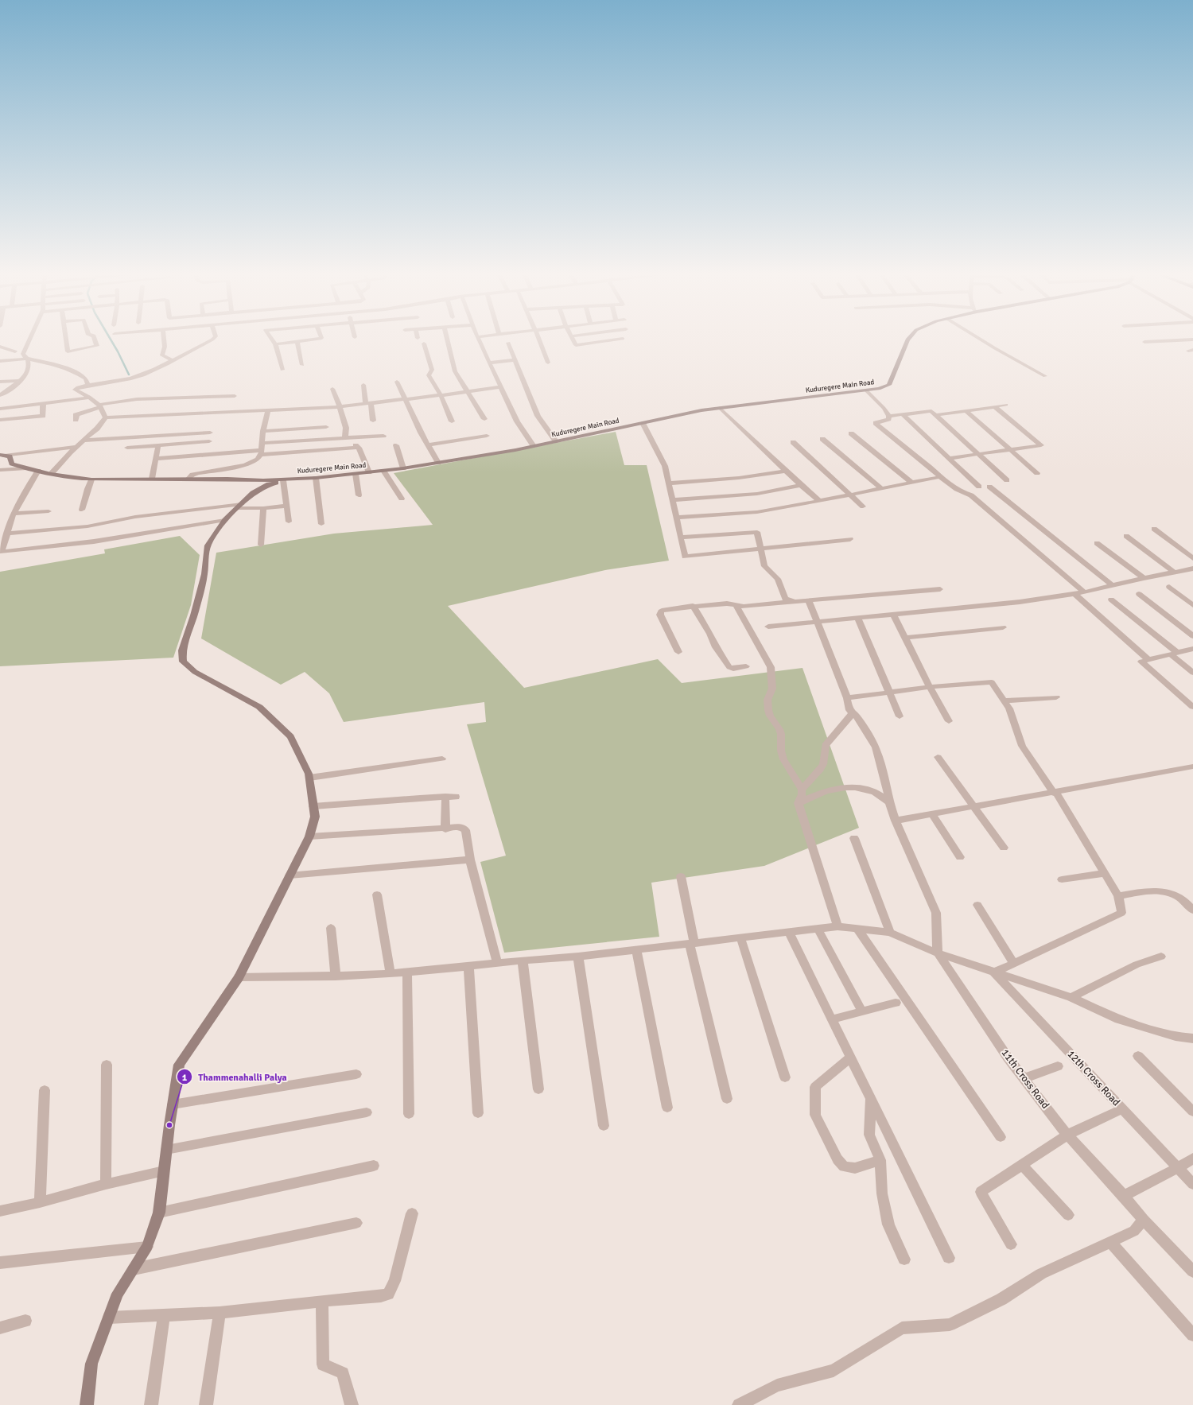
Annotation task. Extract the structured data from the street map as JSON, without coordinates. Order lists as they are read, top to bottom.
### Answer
{
  "streets": {
    "street": ["Kuduregere Main Road", "12th Cross Road", "11th Cross Road"]
  },
  "places": ["Thammenahalli Palya"]
}
